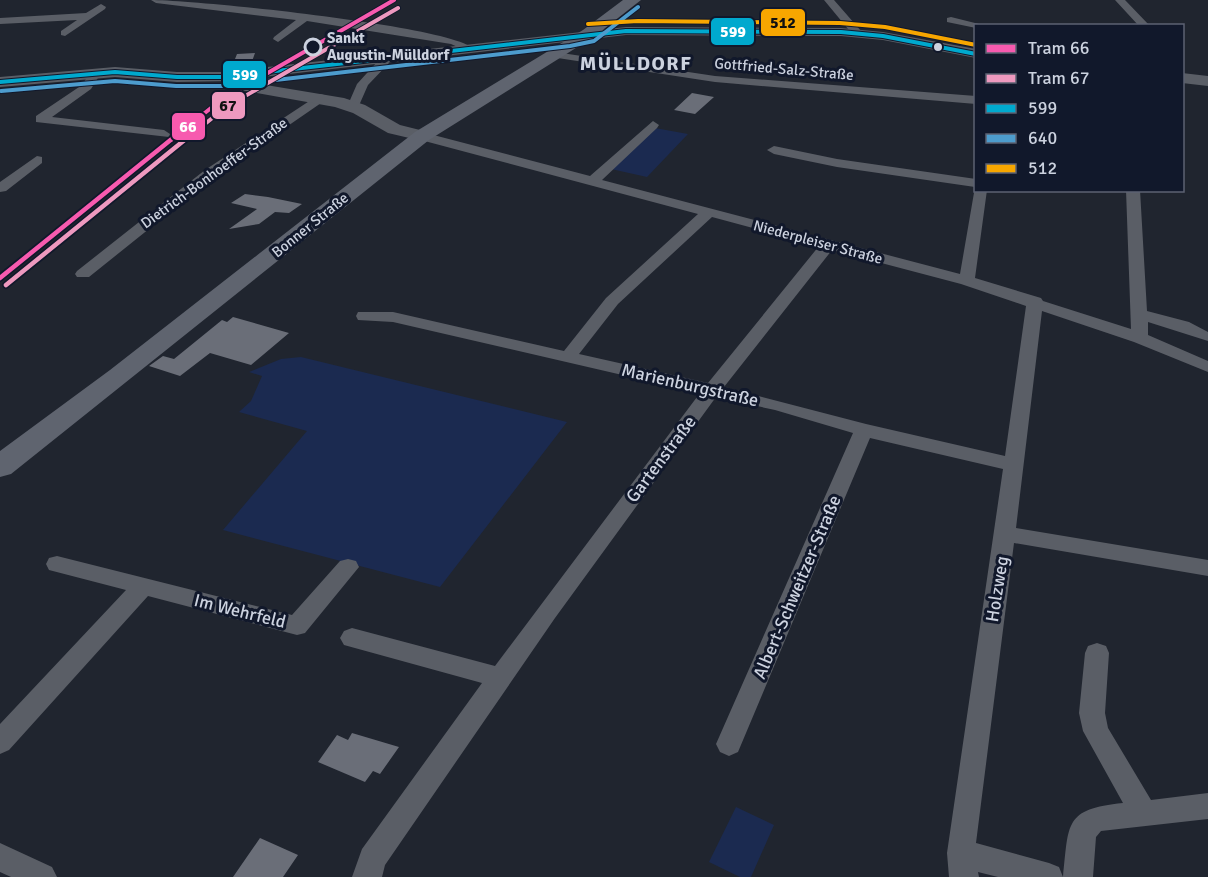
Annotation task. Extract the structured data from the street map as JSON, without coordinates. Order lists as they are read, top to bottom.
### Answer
{
  "streets": {
    "main road": ["Bonner Straße"],
    "street": [
      "Gottfried-Salz-Straße",
      "Dietrich-Bonhoeffer-Straße",
      "Niederpleiser Straße",
      "Marienburgstraße",
      "Gartenstraße",
      "Albert-Schweitzer-Straße",
      "Holzweg",
      "Im Wehrfeld"
    ]
  },
  "crossings": [
    ["Gottfried-Salz-Straße", "Bonner Straße"],
    ["Bonner Straße", "Niederpleiser Straße"],
    ["Niederpleiser Straße", "Gartenstraße"],
    ["Niederpleiser Straße", "Holzweg"],
    ["Marienburgstraße", "Gartenstraße"],
    ["Marienburgstraße", "Albert-Schweitzer-Straße"],
    ["Marienburgstraße", "Holzweg"]
  ],
  "districts": ["MÜLLDORF"],
  "places": ["Sankt Augustin-Mülldorf"],
  "lines": [
    "tram line 66",
    "transit line 640",
    "tram line 67",
    "transit line 512",
    "transit line 599"
  ],
  "legend": [
    "Tram 66",
    "Tram 67",
    "599",
    "640",
    "512"
  ]
}
